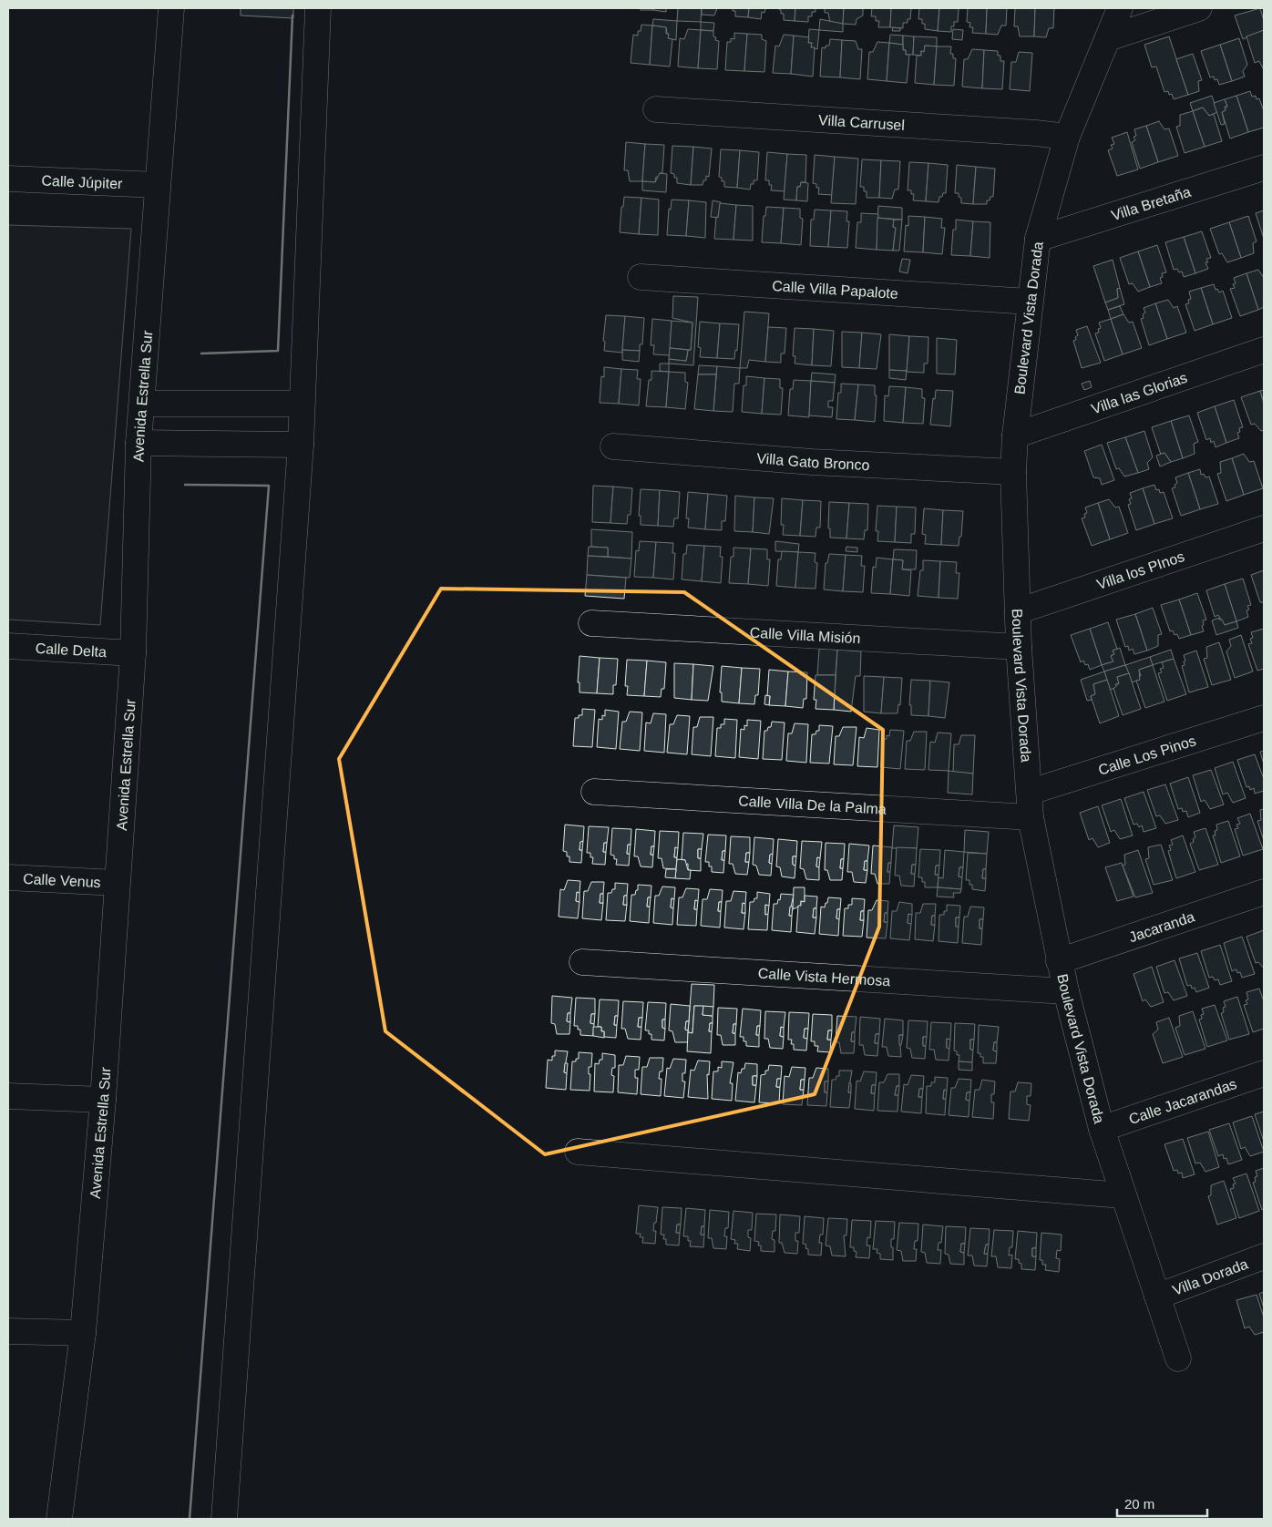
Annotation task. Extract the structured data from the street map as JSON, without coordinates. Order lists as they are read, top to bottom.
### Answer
{
  "streets": {
    "street": [
      "Villa Carrusel",
      "Calle Júpiter",
      "Villa Bretaña",
      "Calle Villa Papalote",
      "Boulevard Vista Dorada",
      "Villa las Glorias",
      "Avenida Estrella Sur",
      "Villa Gato Bronco",
      "Villa los PInos",
      "Calle Villa Misión",
      "Calle Delta",
      "Calle Los Pinos",
      "Calle Villa De la Palma",
      "Calle Venus",
      "Jacaranda",
      "Calle Vista Hermosa",
      "Calle Jacarandas",
      "Villa Dorada"
    ]
  },
  "crossings": [
    ["Villa Carrusel", "Boulevard Vista Dorada"],
    ["Calle Júpiter", "Avenida Estrella Sur"],
    ["Villa Bretaña", "Boulevard Vista Dorada"],
    ["Calle Villa Papalote", "Boulevard Vista Dorada"],
    ["Boulevard Vista Dorada", "Villa las Glorias"],
    ["Boulevard Vista Dorada", "Villa Gato Bronco"],
    ["Boulevard Vista Dorada", "Villa los PInos"],
    ["Boulevard Vista Dorada", "Calle Villa Misión"],
    ["Boulevard Vista Dorada", "Calle Los Pinos"],
    ["Boulevard Vista Dorada", "Calle Villa De la Palma"],
    ["Boulevard Vista Dorada", "Jacaranda"],
    ["Boulevard Vista Dorada", "Calle Vista Hermosa"],
    ["Boulevard Vista Dorada", "Calle Jacarandas"],
    ["Boulevard Vista Dorada", "Villa Dorada"],
    ["Avenida Estrella Sur", "Calle Delta"],
    ["Avenida Estrella Sur", "Calle Venus"]
  ],
  "scale_bar": "20 m"
}
